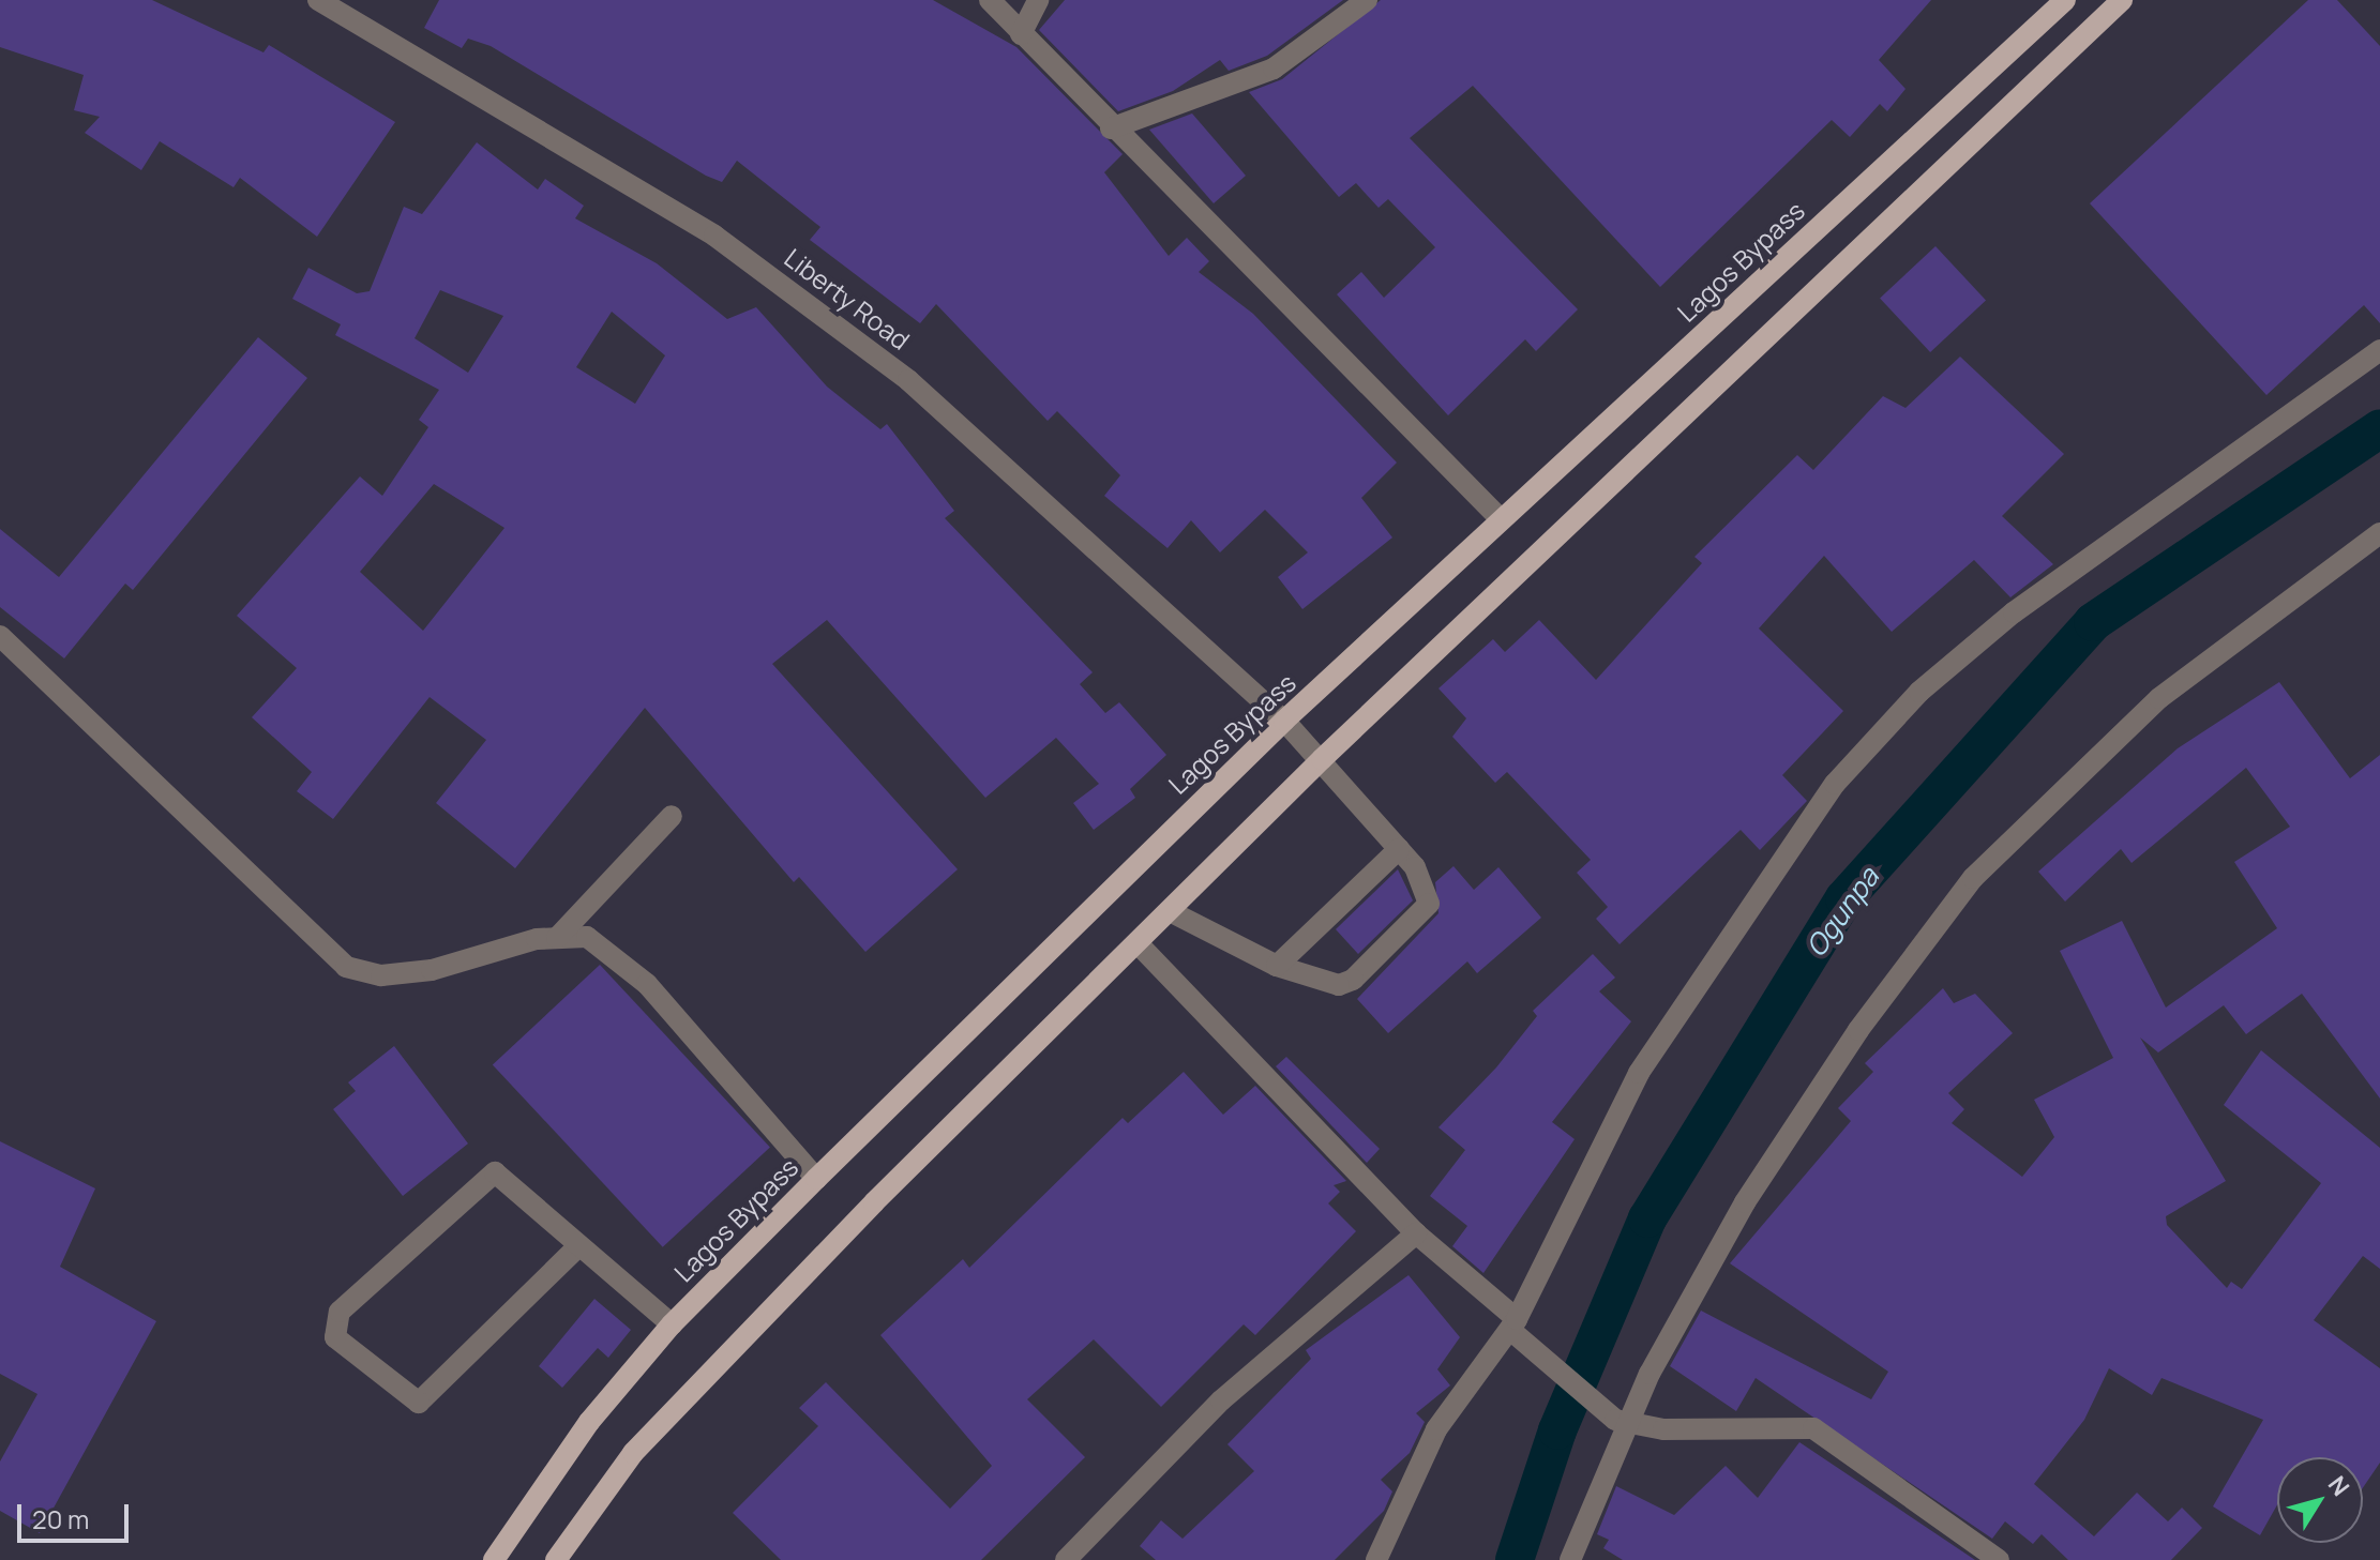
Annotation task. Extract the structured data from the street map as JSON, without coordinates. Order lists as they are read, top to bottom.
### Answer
{
  "streets": {
    "main road": ["Lagos Bypass"],
    "street": ["Liberty Road"]
  },
  "crossings": [
    ["Lagos Bypass", "Liberty Road"]
  ],
  "water": ["Ogunpa"],
  "scale_bar": "20 m",
  "north": "top right"
}
